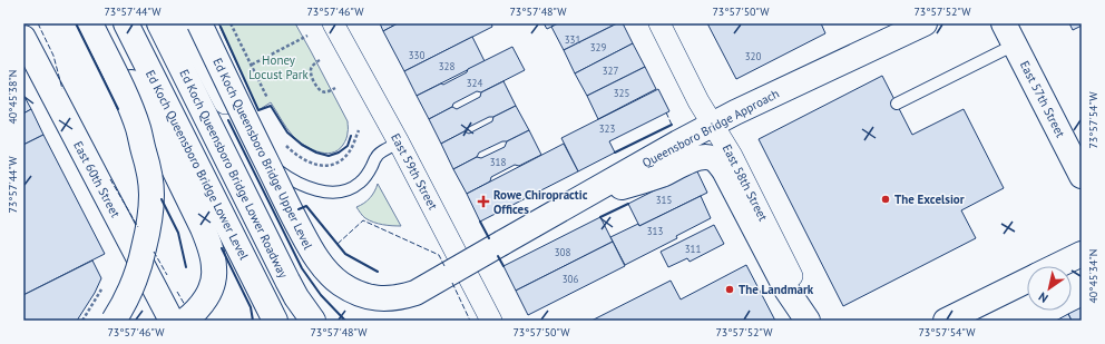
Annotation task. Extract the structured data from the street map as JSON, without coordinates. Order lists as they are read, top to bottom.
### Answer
{
  "streets": {
    "main road": [
      "East 57th Street",
      "Queensboro Bridge Approach",
      "Ed Koch Queensboro Bridge Upper Level",
      "Ed Koch Queensboro Bridge Lower Level",
      "Ed Koch Queensboro Bridge Lower Roadway",
      "East 60th Street"
    ],
    "street": ["East 59th Street", "East 58th Street"]
  },
  "crossings": [
    ["Queensboro Bridge Approach", "Ed Koch Queensboro Bridge Upper Level"],
    ["Queensboro Bridge Approach", "East 58th Street"]
  ],
  "parks": ["Honey Locust Park"],
  "places": {
    "other": ["The Excelsior", "The Landmark"],
    "health": ["Rowe Chiropractic Offices"]
  },
  "house_numbers": [
    "331",
    "329",
    "330",
    "320",
    "328",
    "327",
    "324",
    "325",
    "323",
    "318",
    "315",
    "313",
    "311",
    "308",
    "306"
  ],
  "north": "bottom left",
  "coordinates": [
    "73°57'44\"W",
    "73°57'46\"W",
    "73°57'48\"W",
    "73°57'50\"W",
    "73°57'52\"W",
    "40°45'38\"N",
    "73°57'54\"W",
    "40°45'34\"N"
  ]
}
